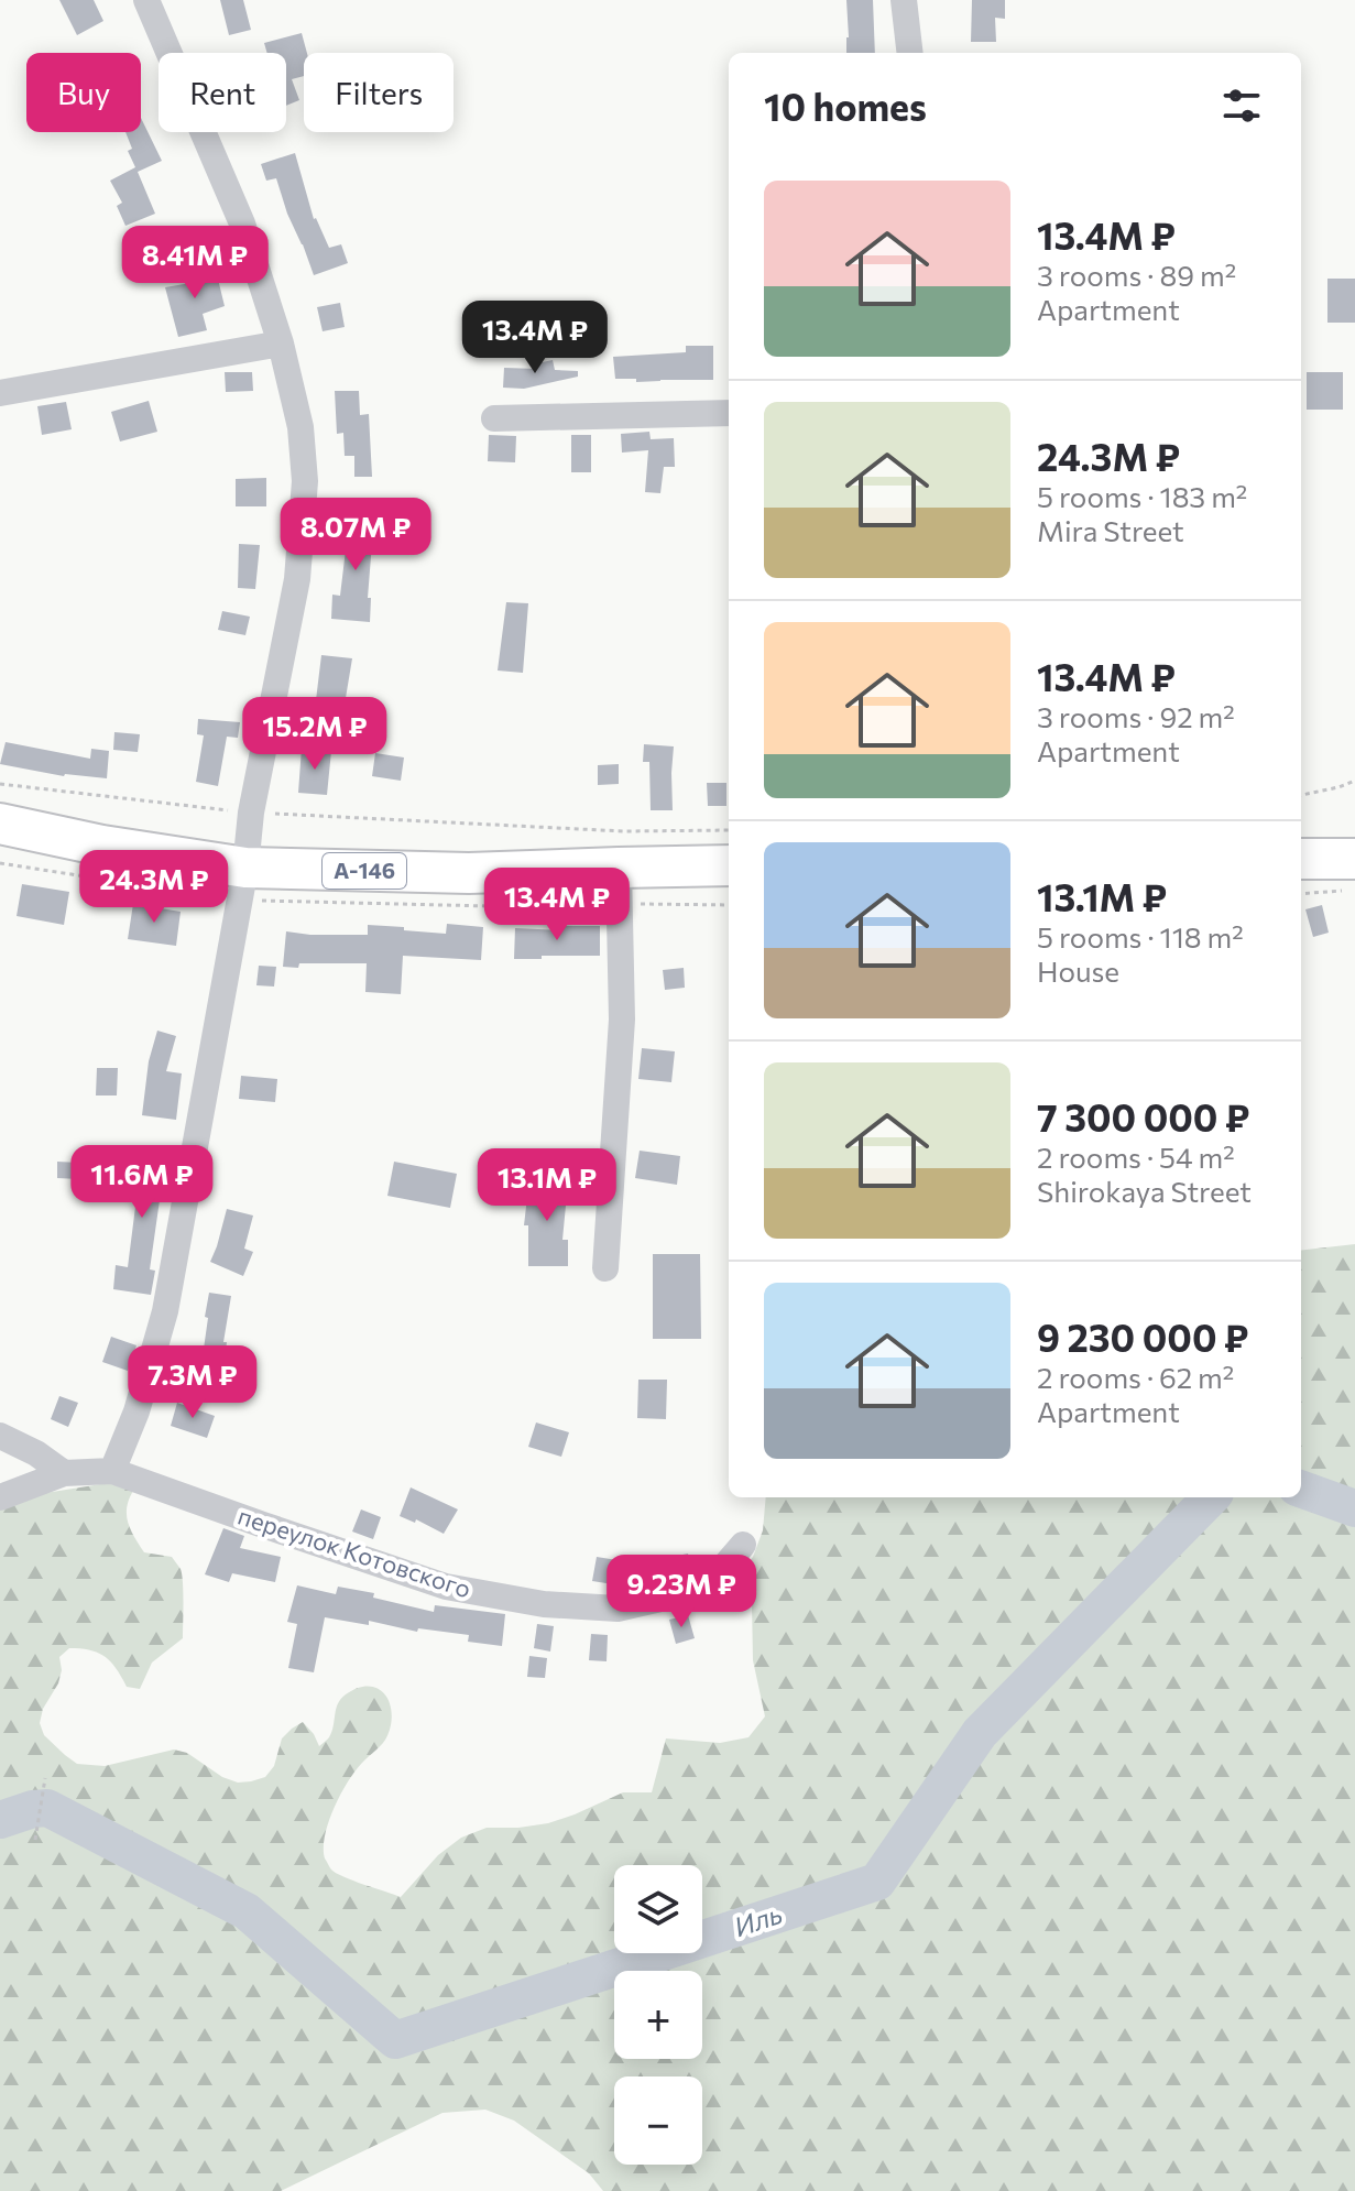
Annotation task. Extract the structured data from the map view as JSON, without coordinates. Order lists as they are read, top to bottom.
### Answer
{
  "streets": {
    "highway": ["А-146"],
    "street": ["переулок Котовского"]
  },
  "water": ["Иль"],
  "page": {
    "chip": ["Buy", "Rent", "Filters"],
    "heading": "10 homes",
    "list": [
      {
        "name": "13.4M ₽",
        "note": "3 rooms · 89 m² · Apartment"
      },
      {
        "name": "24.3M ₽",
        "note": "5 rooms · 183 m² · Mira Street"
      },
      {
        "name": "13.4M ₽",
        "note": "3 rooms · 92 m² · Apartment"
      },
      {
        "name": "13.1M ₽",
        "note": "5 rooms · 118 m² · House"
      },
      {
        "name": "7 300 000 ₽",
        "note": "2 rooms · 54 m² · Shirokaya Street"
      },
      {
        "name": "9 230 000 ₽",
        "note": "2 rooms · 62 m² · Apartment"
      }
    ],
    "price": [
      "8.41M ₽",
      "13.4M ₽",
      "8.07M ₽",
      "15.2M ₽",
      "24.3M ₽",
      "13.4M ₽",
      "11.6M ₽",
      "13.1M ₽",
      "7.3M ₽",
      "9.23M ₽"
    ],
    "map_buttons": ["+", "−"]
  }
}
